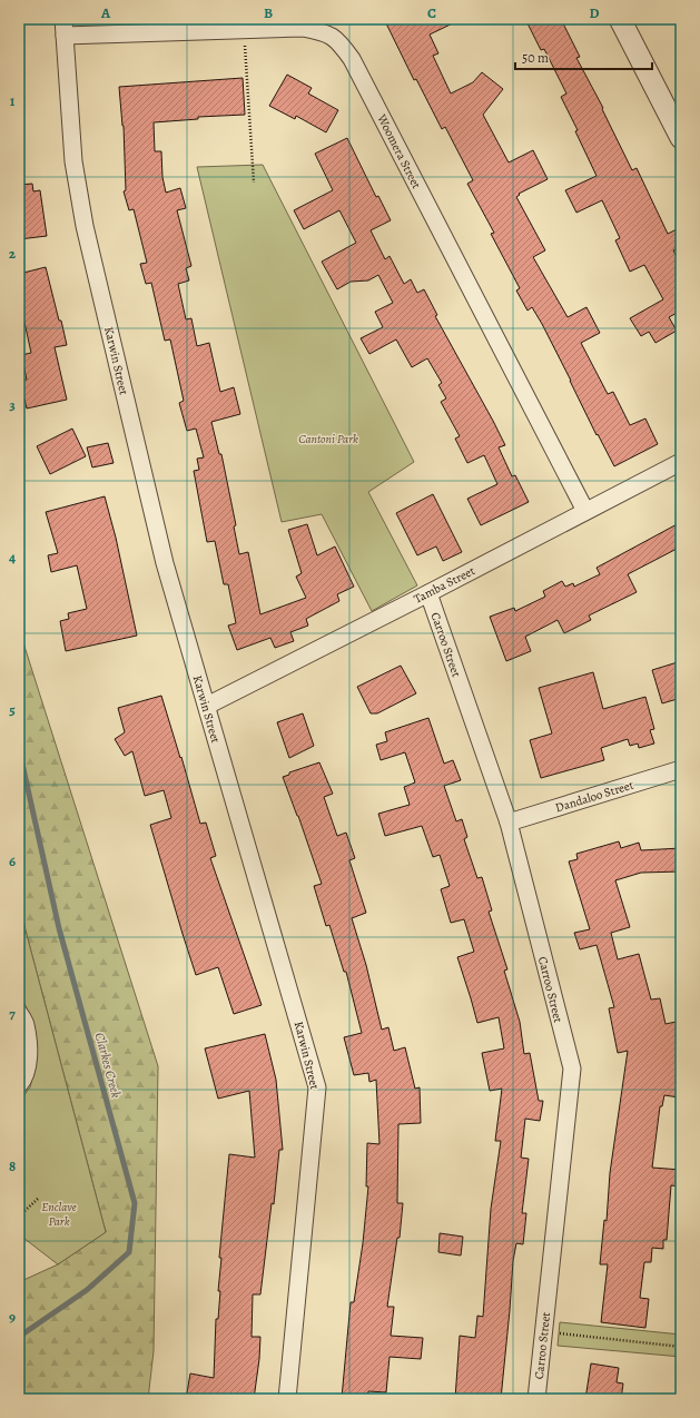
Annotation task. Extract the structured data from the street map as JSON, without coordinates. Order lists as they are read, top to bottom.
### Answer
{
  "streets": {
    "street": [
      "Woomera Street",
      "Karwin Street",
      "Tamba Street",
      "Carroo Street",
      "Dandaloo Street"
    ]
  },
  "crossings": [
    ["Woomera Street", "Karwin Street"],
    ["Woomera Street", "Tamba Street"],
    ["Karwin Street", "Tamba Street"],
    ["Tamba Street", "Carroo Street"],
    ["Carroo Street", "Dandaloo Street"]
  ],
  "water": ["Clarkes Creek"],
  "parks": ["Cantoni Park", "Enclave Park"],
  "scale_bar": "50 m",
  "grid": {
    "columns": [
      "A",
      "B",
      "C",
      "D"
    ],
    "rows": [
      "1",
      "2",
      "3",
      "4",
      "5",
      "6",
      "7",
      "8",
      "9"
    ]
  }
}
